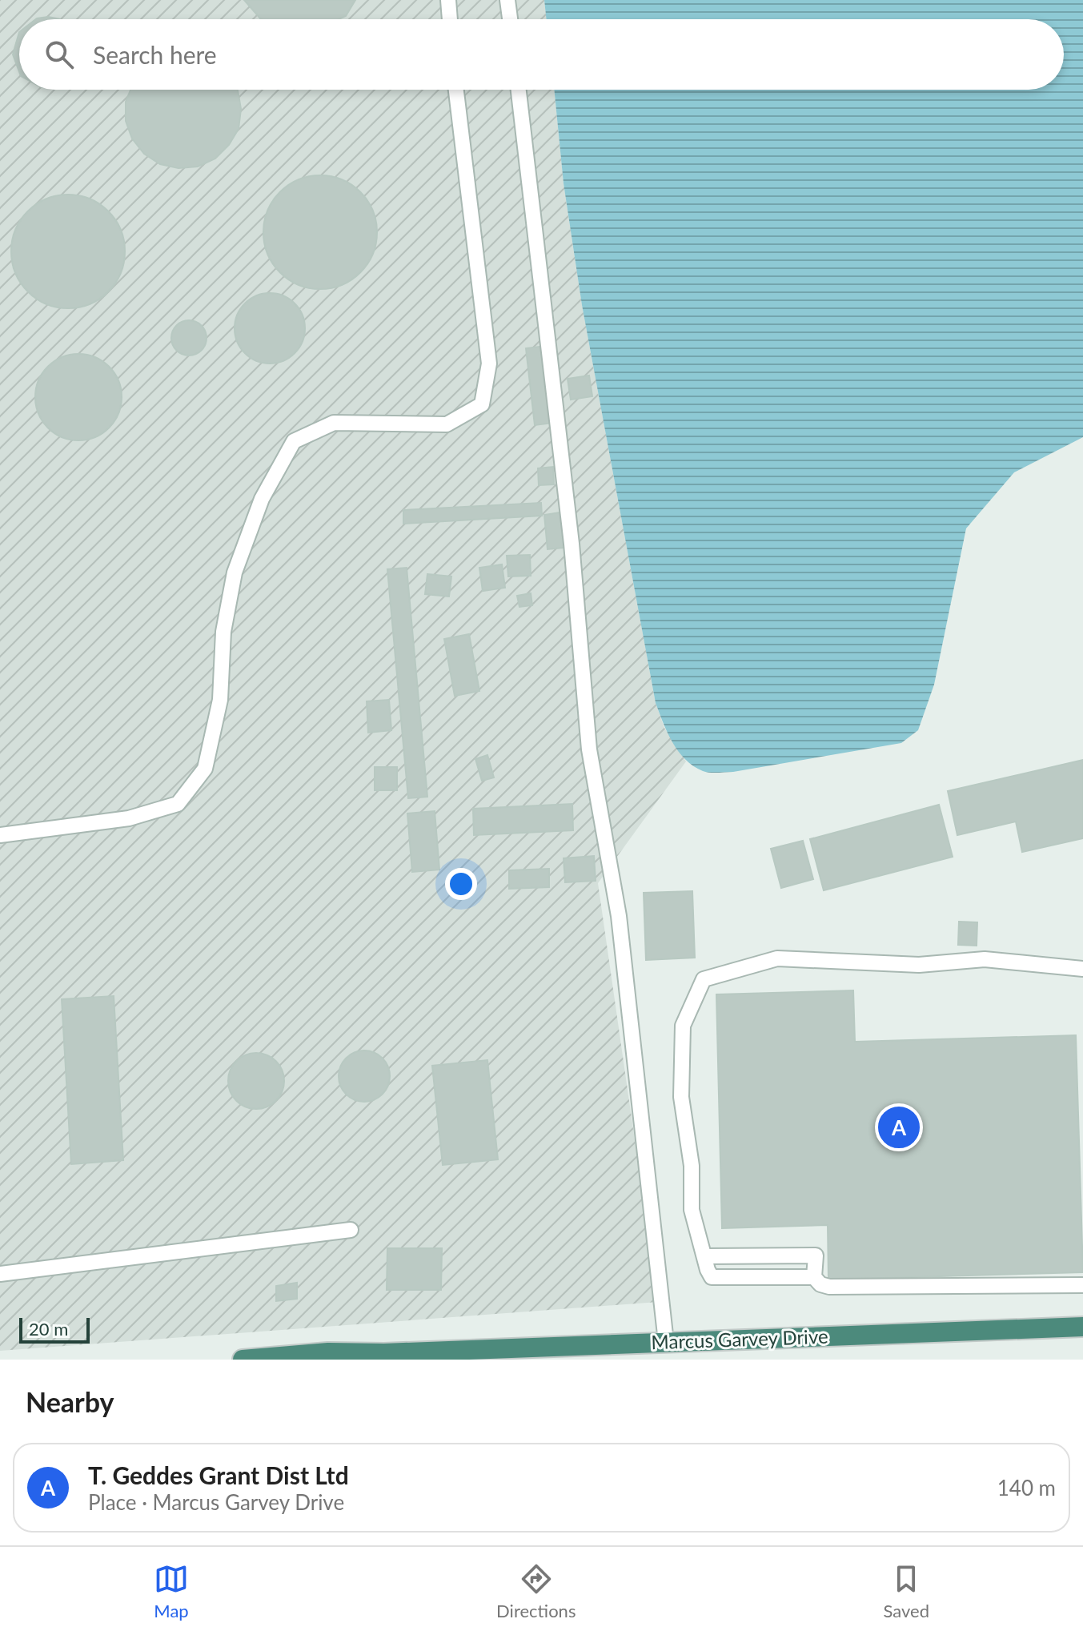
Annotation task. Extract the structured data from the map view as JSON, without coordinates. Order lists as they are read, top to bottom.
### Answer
{
  "streets": {
    "highway": ["Marcus Garvey Drive"]
  },
  "scale_bar": "20 m",
  "page": {
    "search": "Search here",
    "pins": "A",
    "scale": "20 m",
    "heading": "Nearby",
    "list": [
      {
        "mark": "A",
        "name": "T. Geddes Grant Dist Ltd",
        "note": "Place · Marcus Garvey Drive",
        "value": "140 m"
      }
    ],
    "nav": ["Map", "Directions", "Saved"]
  }
}
